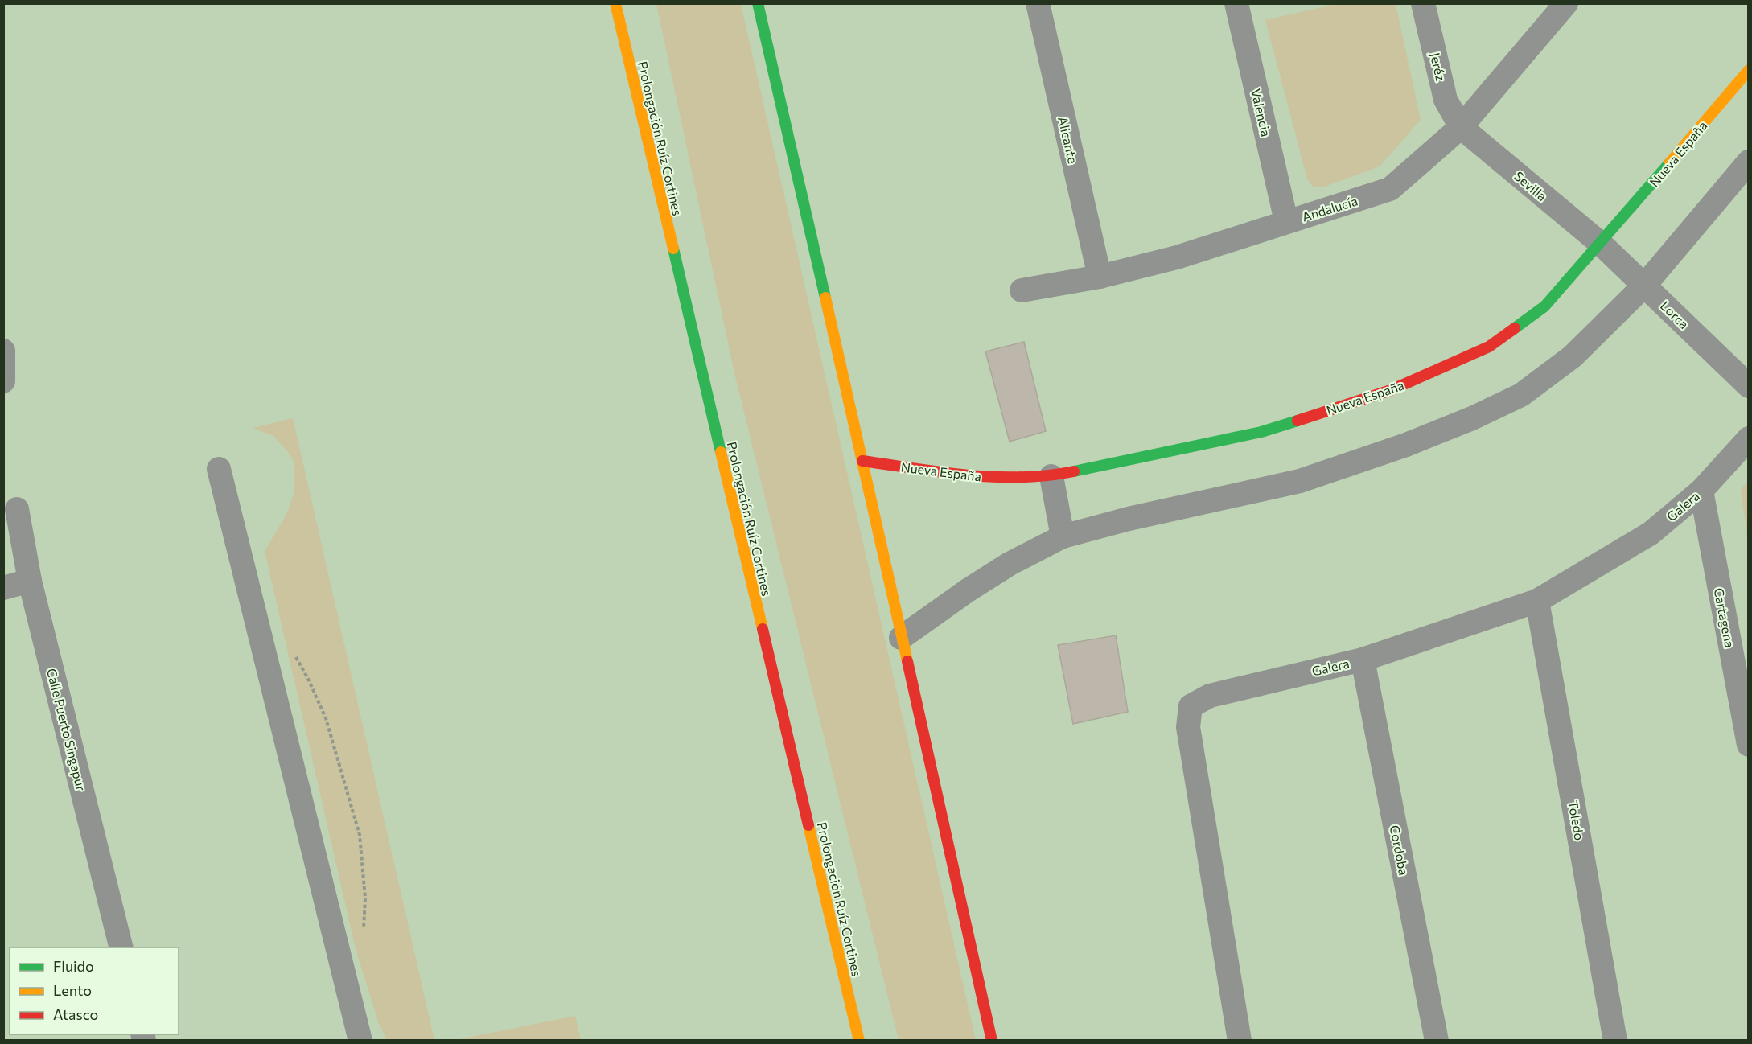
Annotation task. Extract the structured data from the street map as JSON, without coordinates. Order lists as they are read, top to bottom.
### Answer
{
  "streets": {
    "main road": ["Prolongación Ruíz Cortines", "Nueva España"],
    "street": [
      "Jeréz",
      "Valencia",
      "Alicante",
      "Sevilla",
      "Andalucía",
      "Lorca",
      "Galera",
      "Cartagena",
      "Calle Puerto Singapur",
      "Toledo",
      "Cordoba"
    ]
  },
  "crossings": [
    ["Jeréz", "Sevilla"],
    ["Jeréz", "Andalucía"],
    ["Valencia", "Andalucía"],
    ["Alicante", "Andalucía"],
    ["Nueva España", "Sevilla"],
    ["Nueva España", "Lorca"],
    ["Sevilla", "Andalucía"],
    ["Sevilla", "Lorca"],
    ["Galera", "Cartagena"],
    ["Galera", "Toledo"],
    ["Galera", "Cordoba"]
  ],
  "legend": ["Fluido", "Lento", "Atasco"]
}
